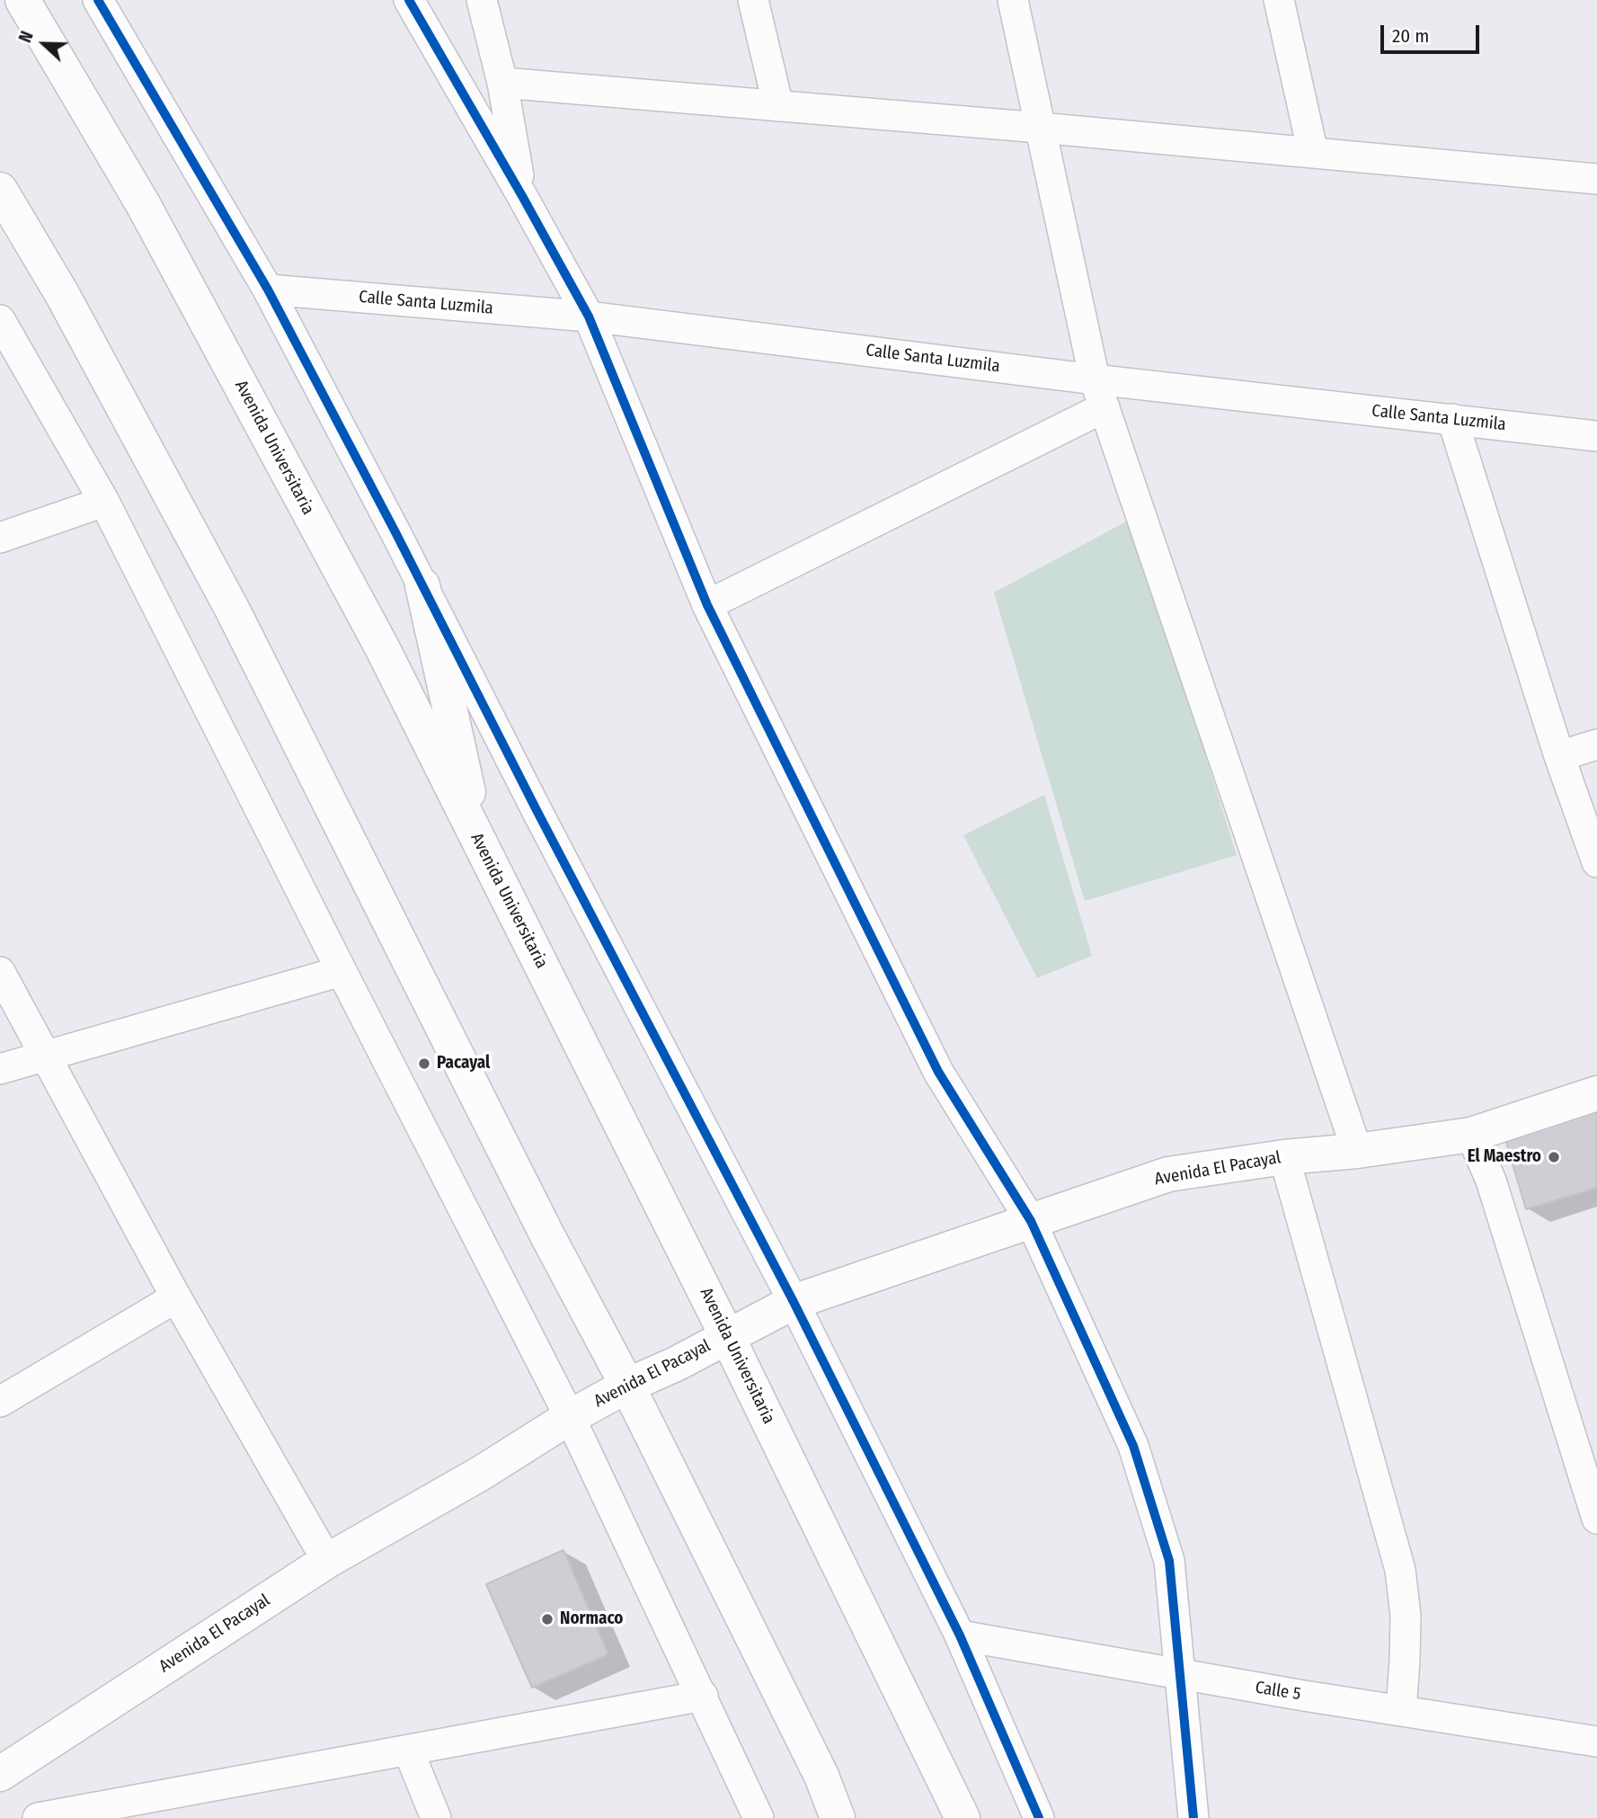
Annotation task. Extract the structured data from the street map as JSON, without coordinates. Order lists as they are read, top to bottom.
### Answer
{
  "streets": {
    "street": [
      "Calle Santa Luzmila",
      "Avenida Universitaria",
      "Avenida El Pacayal",
      "Calle 5"
    ]
  },
  "crossings": [
    ["Avenida Universitaria", "Avenida El Pacayal"]
  ],
  "places": ["Pacayal", "El Maestro", "Normaco"],
  "scale_bar": "20 m",
  "north": "left"
}
